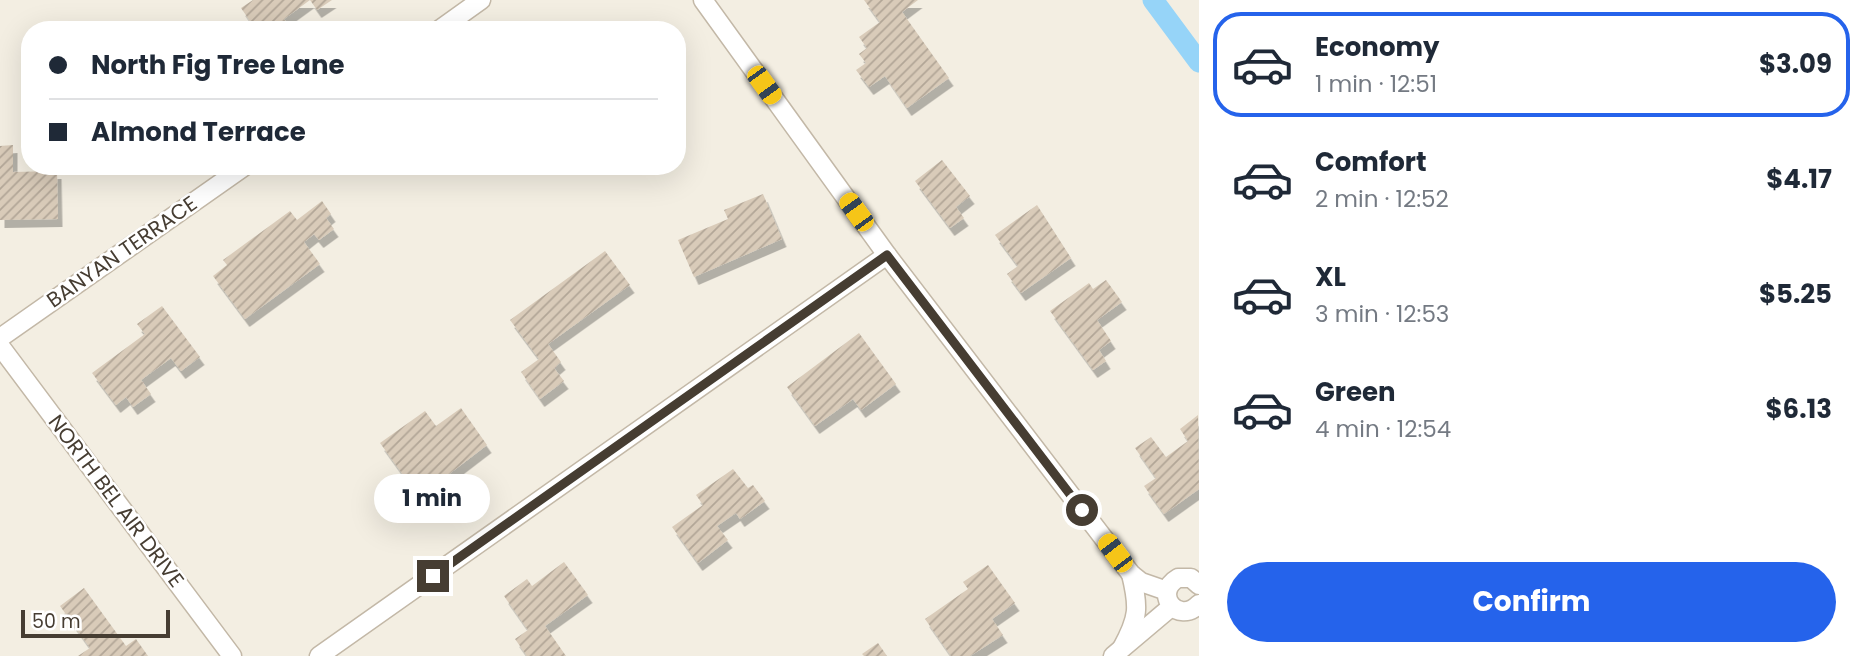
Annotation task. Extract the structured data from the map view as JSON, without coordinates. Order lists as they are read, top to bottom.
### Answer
{
  "streets": {
    "street": ["BANYAN TERRACE", "NORTH BEL AIR DRIVE"]
  },
  "scale_bar": "50 m",
  "page": {
    "list": [
      {
        "name": "Economy",
        "note": "1 min · 12:51",
        "value": "$3.09"
      },
      {
        "name": "Comfort",
        "note": "2 min · 12:52",
        "value": "$4.17"
      },
      {
        "name": "XL",
        "note": "3 min · 12:53",
        "value": "$5.25"
      },
      {
        "name": "Green",
        "note": "4 min · 12:54",
        "value": "$6.13"
      }
    ],
    "banner": ["North Fig Tree Lane", "Almond Terrace"],
    "bubble": "1 min",
    "buttons": "Confirm",
    "scale": "50 m"
  }
}
